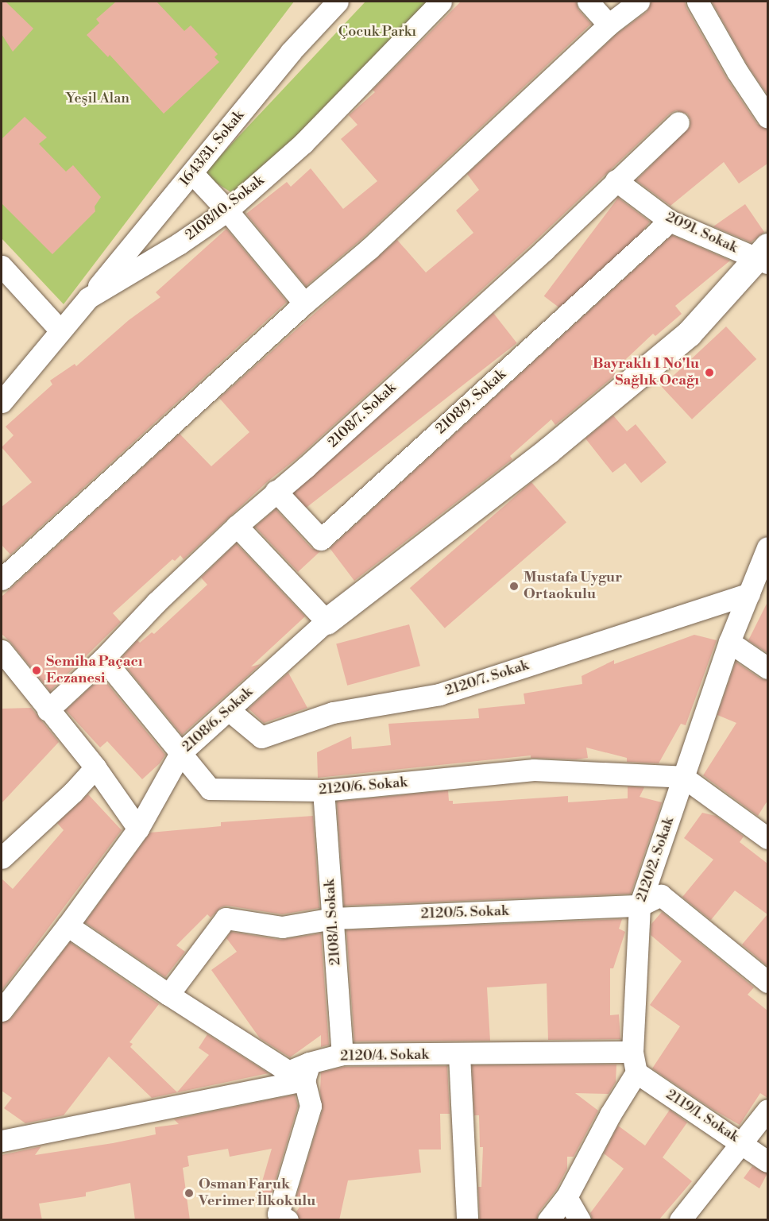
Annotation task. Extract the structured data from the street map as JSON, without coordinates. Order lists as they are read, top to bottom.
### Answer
{
  "streets": {
    "street": [
      "1643/31. Sokak",
      "2108/10. Sokak",
      "2091. Sokak",
      "2108/9. Sokak",
      "2108/7. Sokak",
      "2120/7. Sokak",
      "2108/6. Sokak",
      "2120/6. Sokak",
      "2120/2. Sokak",
      "2120/5. Sokak",
      "2108/1. Sokak",
      "2120/4. Sokak",
      "2119/1. Sokak"
    ]
  },
  "crossings": [
    ["1643/31. Sokak", "2108/10. Sokak"],
    ["2091. Sokak", "2108/9. Sokak"],
    ["2091. Sokak", "2108/7. Sokak"],
    ["2108/9. Sokak", "2108/7. Sokak"],
    ["2108/7. Sokak", "2120/6. Sokak"],
    ["2120/7. Sokak", "2108/6. Sokak"],
    ["2120/7. Sokak", "2120/2. Sokak"],
    ["2108/6. Sokak", "2120/6. Sokak"],
    ["2108/6. Sokak", "2120/4. Sokak"],
    ["2120/6. Sokak", "2120/2. Sokak"],
    ["2120/6. Sokak", "2108/1. Sokak"],
    ["2120/2. Sokak", "2120/5. Sokak"],
    ["2120/2. Sokak", "2120/4. Sokak"],
    ["2120/2. Sokak", "2119/1. Sokak"],
    ["2120/5. Sokak", "2108/1. Sokak"],
    ["2120/5. Sokak", "2120/4. Sokak"],
    ["2108/1. Sokak", "2120/4. Sokak"]
  ],
  "parks": ["Çocuk Parkı", "Yeşil Alan"],
  "places": [
    "Bayraklı 1 No'lu Sağlık Ocağı",
    "Mustafa Uygur Ortaokulu",
    "Semiha Paçacı Eczanesi",
    "Osman Faruk Verimer İlkokulu"
  ]
}
